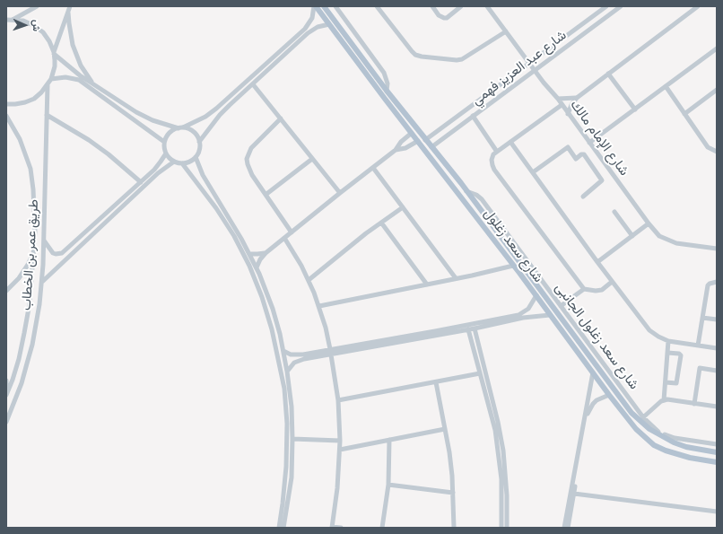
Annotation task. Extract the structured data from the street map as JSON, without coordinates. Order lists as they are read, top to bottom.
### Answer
{
  "streets": {
    "main road": ["شارع سعد زغلول"],
    "street": [
      "شارع عبد العزيز فهمي",
      "شارع الإمام مالك",
      "طريق عمر بن الخطاب",
      "شارع سعد زغلول الجانبى"
    ]
  },
  "crossings": [
    ["شارع عبد العزيز فهمي", "شارع الإمام مالك"],
    ["شارع عبد العزيز فهمي", "شارع سعد زغلول"],
    ["شارع سعد زغلول", "شارع سعد زغلول الجانبى"]
  ],
  "north": "right"
}
